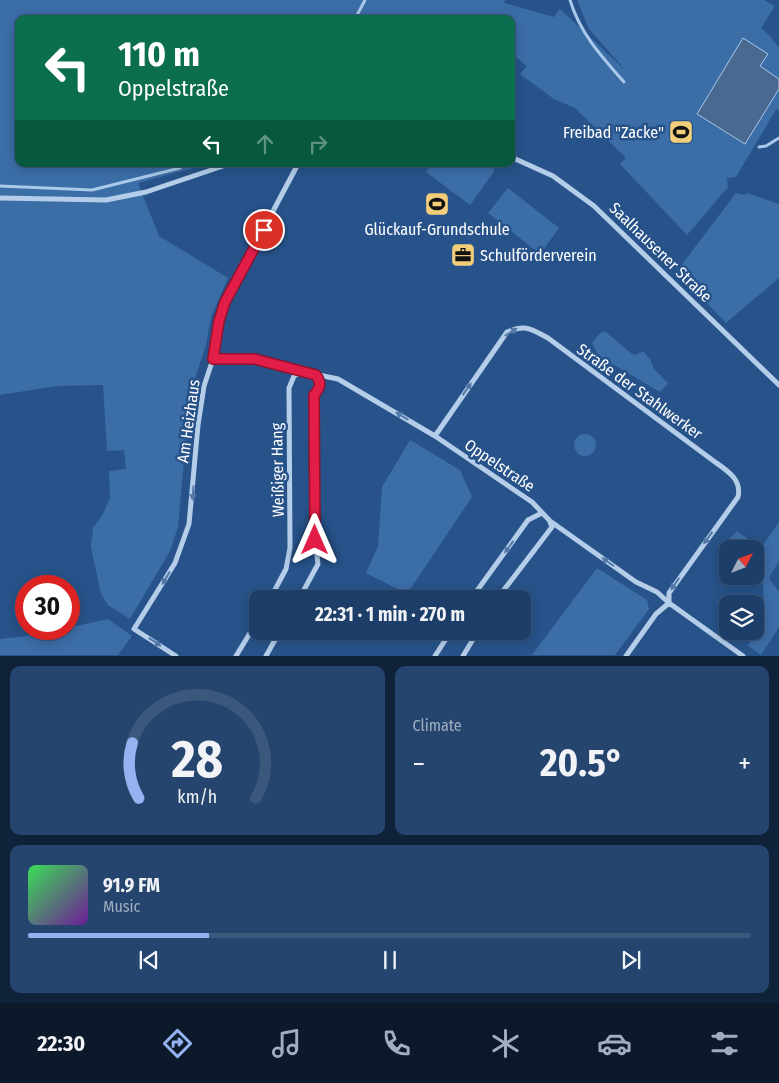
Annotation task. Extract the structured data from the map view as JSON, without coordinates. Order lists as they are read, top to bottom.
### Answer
{
  "streets": {
    "street": [
      "Saalhausener Straße",
      "Straße der Stahlwerker",
      "Am Heizhaus",
      "Oppelstraße",
      "Weißiger Hang"
    ]
  },
  "crossings": [
    ["Straße der Stahlwerker", "Oppelstraße"],
    ["Am Heizhaus", "Oppelstraße"],
    ["Oppelstraße", "Weißiger Hang"]
  ],
  "one_way": ["Am Heizhaus", "Oppelstraße"],
  "places": {
    "sports": ["Freibad \"Zacke\"", "Glückauf-Grundschule"],
    "office": ["Schulförderverein"]
  },
  "north": "top right",
  "page": {
    "turn": ["110 m", "Oppelstraße"],
    "limit": "30",
    "trip": "22:31 · 1 min · 270 m",
    "tile": "Climate",
    "heat": ["−", "20.5°", "+"],
    "song": ["91.9 FM", "Music"],
    "tabs": "22:30",
    "gauge": ["28", "km/h"]
  }
}
